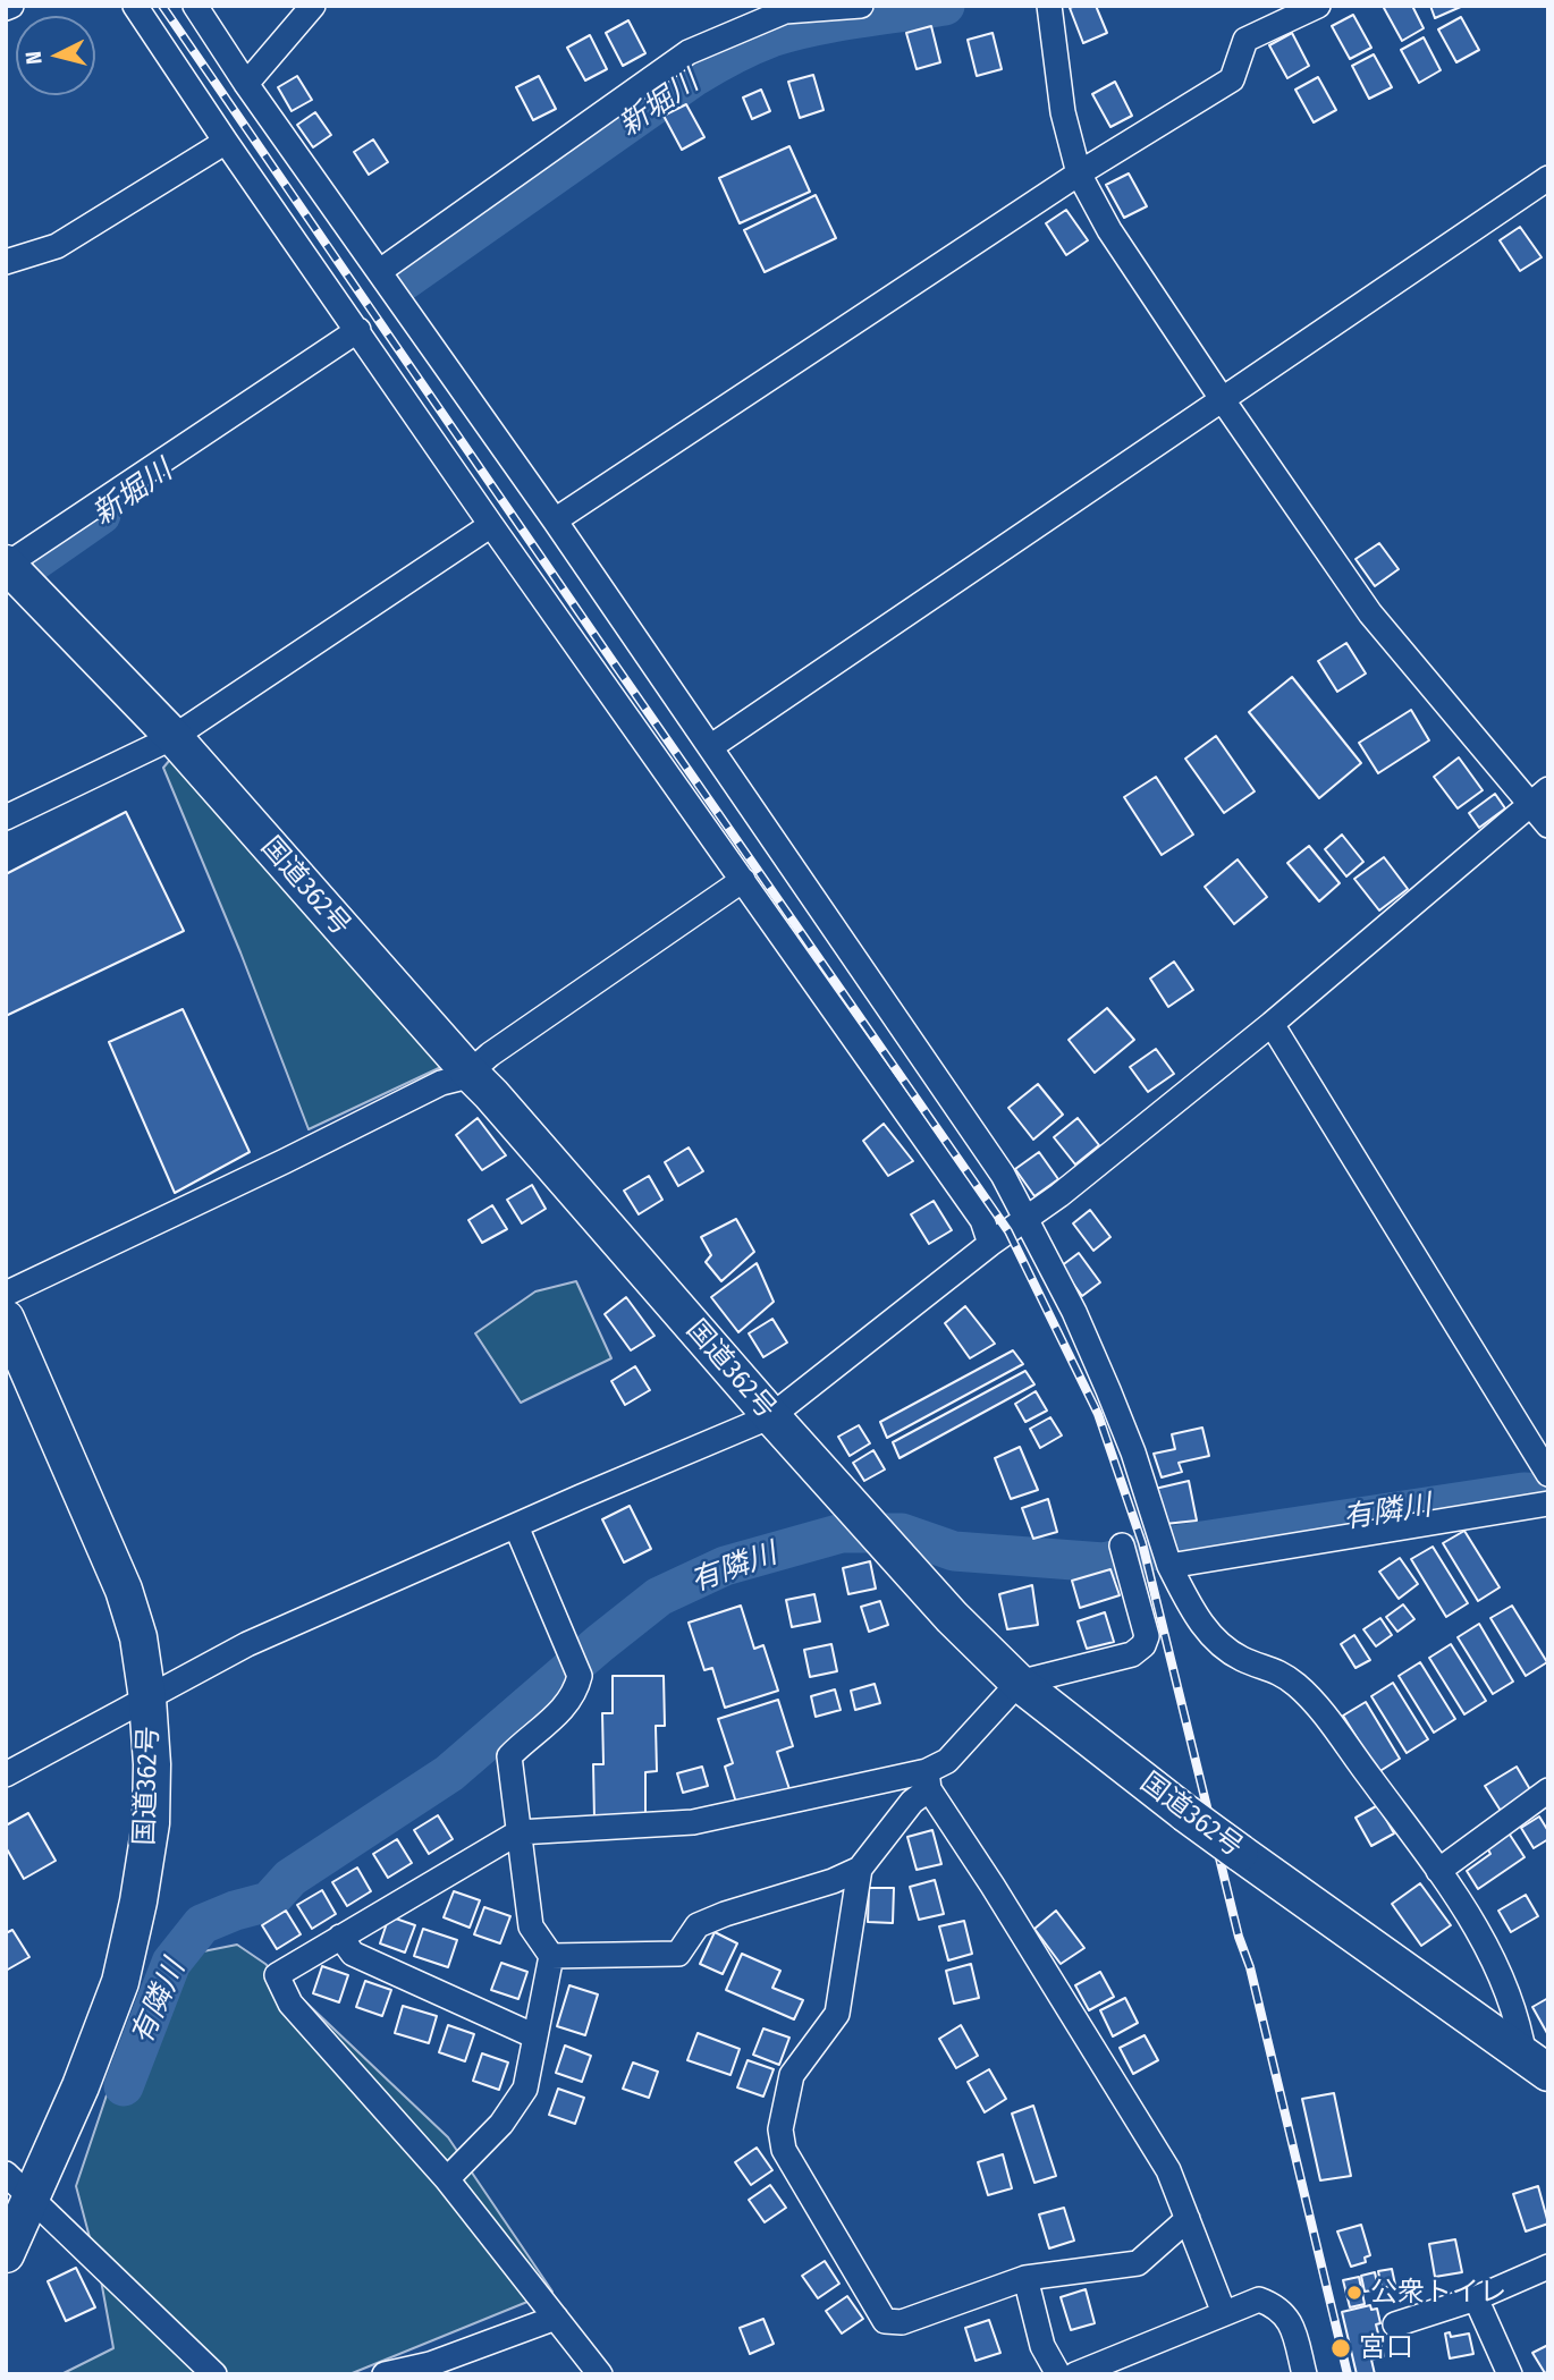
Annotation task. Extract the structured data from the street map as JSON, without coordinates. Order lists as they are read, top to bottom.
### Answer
{
  "streets": {
    "highway": ["国道362号"]
  },
  "water": ["新堀川", "有隣川"],
  "places": ["公衆トイレ", "宮口"],
  "north": "left"
}
